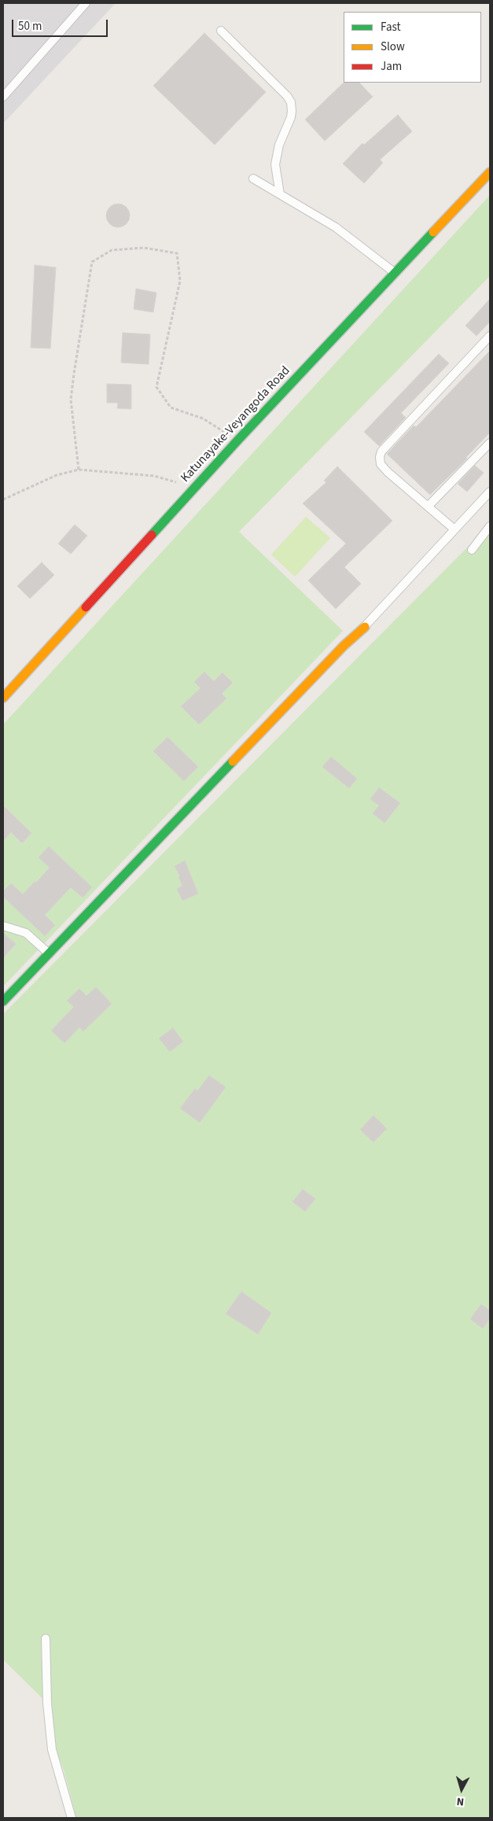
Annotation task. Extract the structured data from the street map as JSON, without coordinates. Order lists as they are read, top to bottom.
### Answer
{
  "streets": {
    "main road": ["Katunayake-Veyangoda Road"]
  },
  "legend": ["Fast", "Slow", "Jam"],
  "scale_bar": "50 m",
  "north": "bottom"
}
